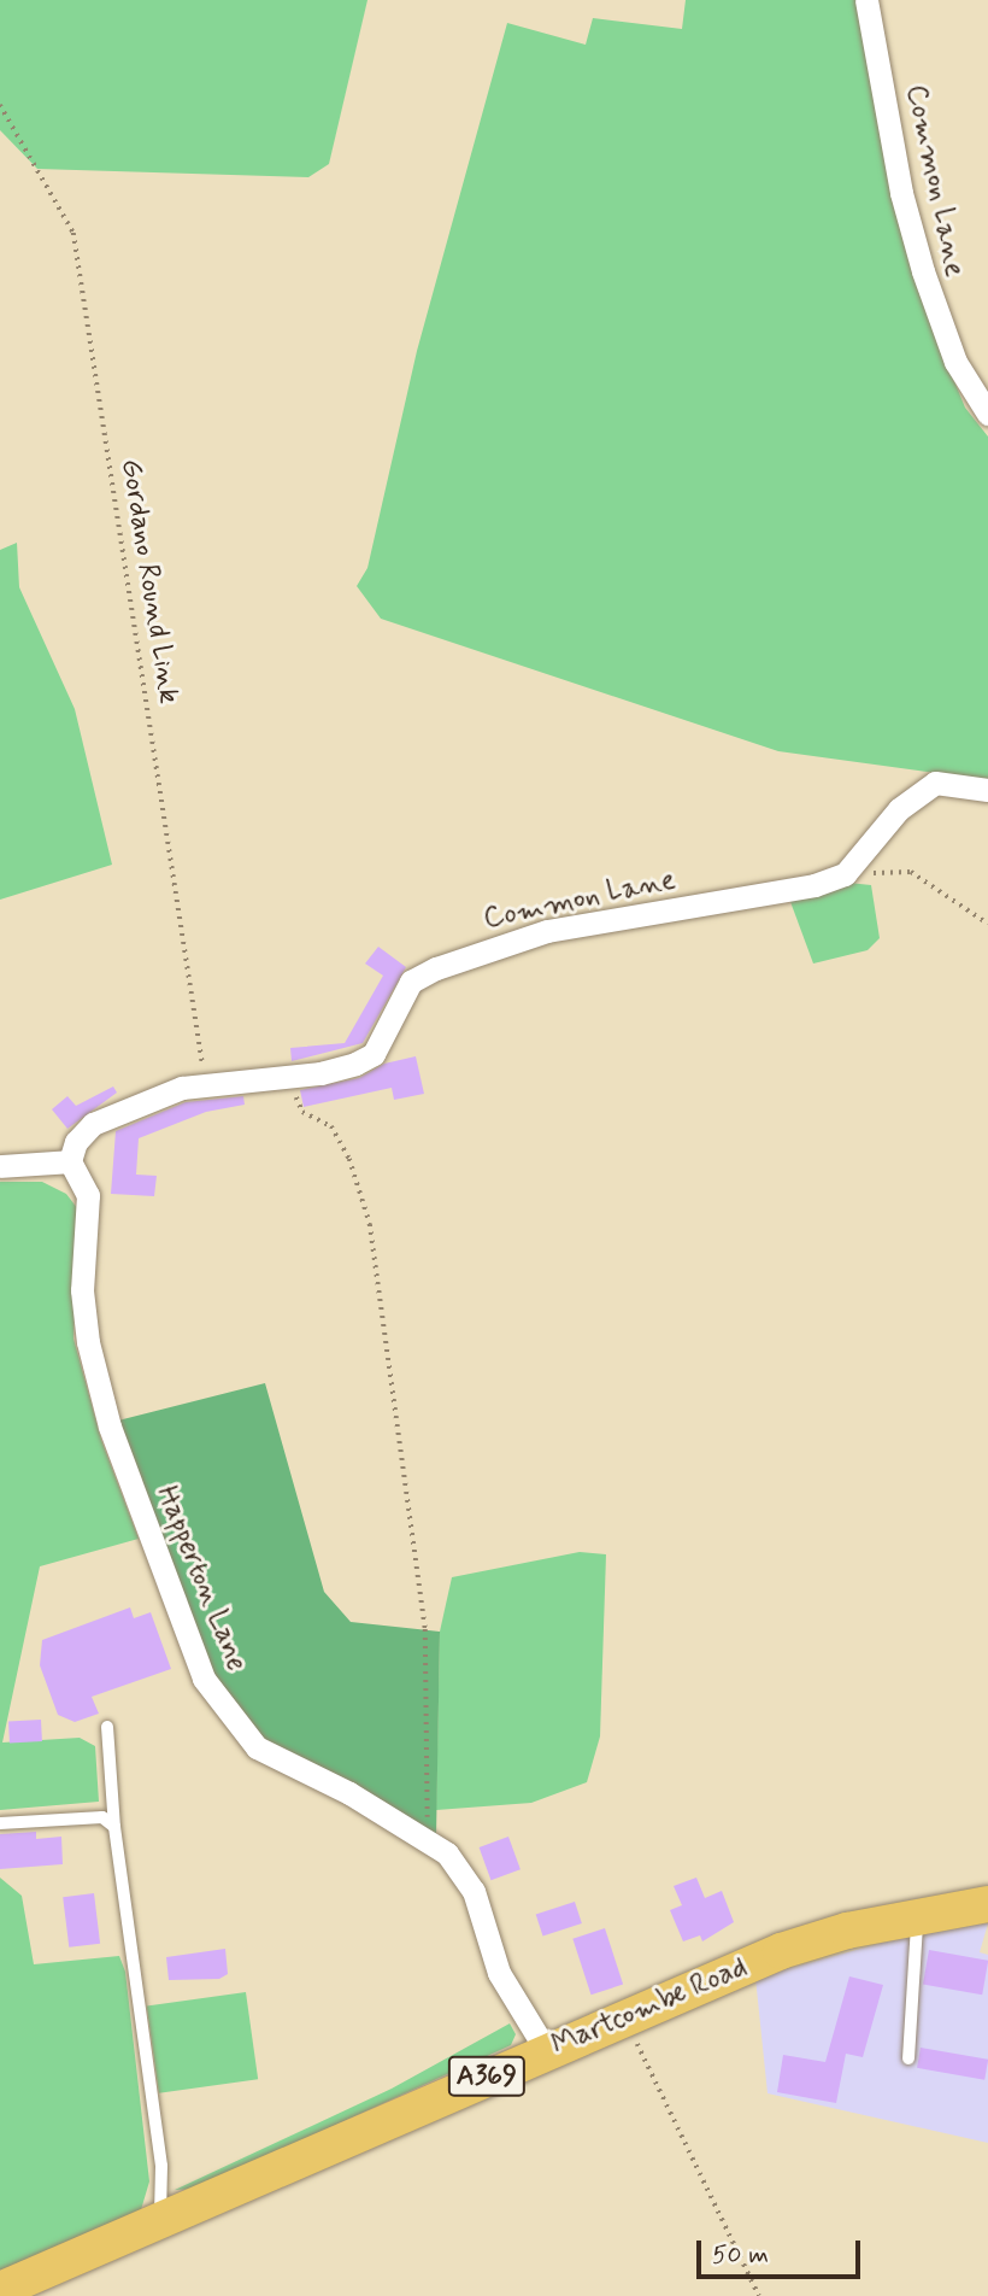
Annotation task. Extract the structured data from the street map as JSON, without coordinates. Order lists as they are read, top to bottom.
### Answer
{
  "streets": {
    "main road": ["Martcombe Road", "A369"],
    "street": ["Common Lane", "Happerton Lane"],
    "path": ["Gordano Round Link"]
  },
  "crossings": [
    ["Common Lane", "Gordano Round Link"],
    ["Common Lane", "Happerton Lane"],
    ["Happerton Lane", "Martcombe Road"]
  ],
  "scale_bar": "50 m"
}
